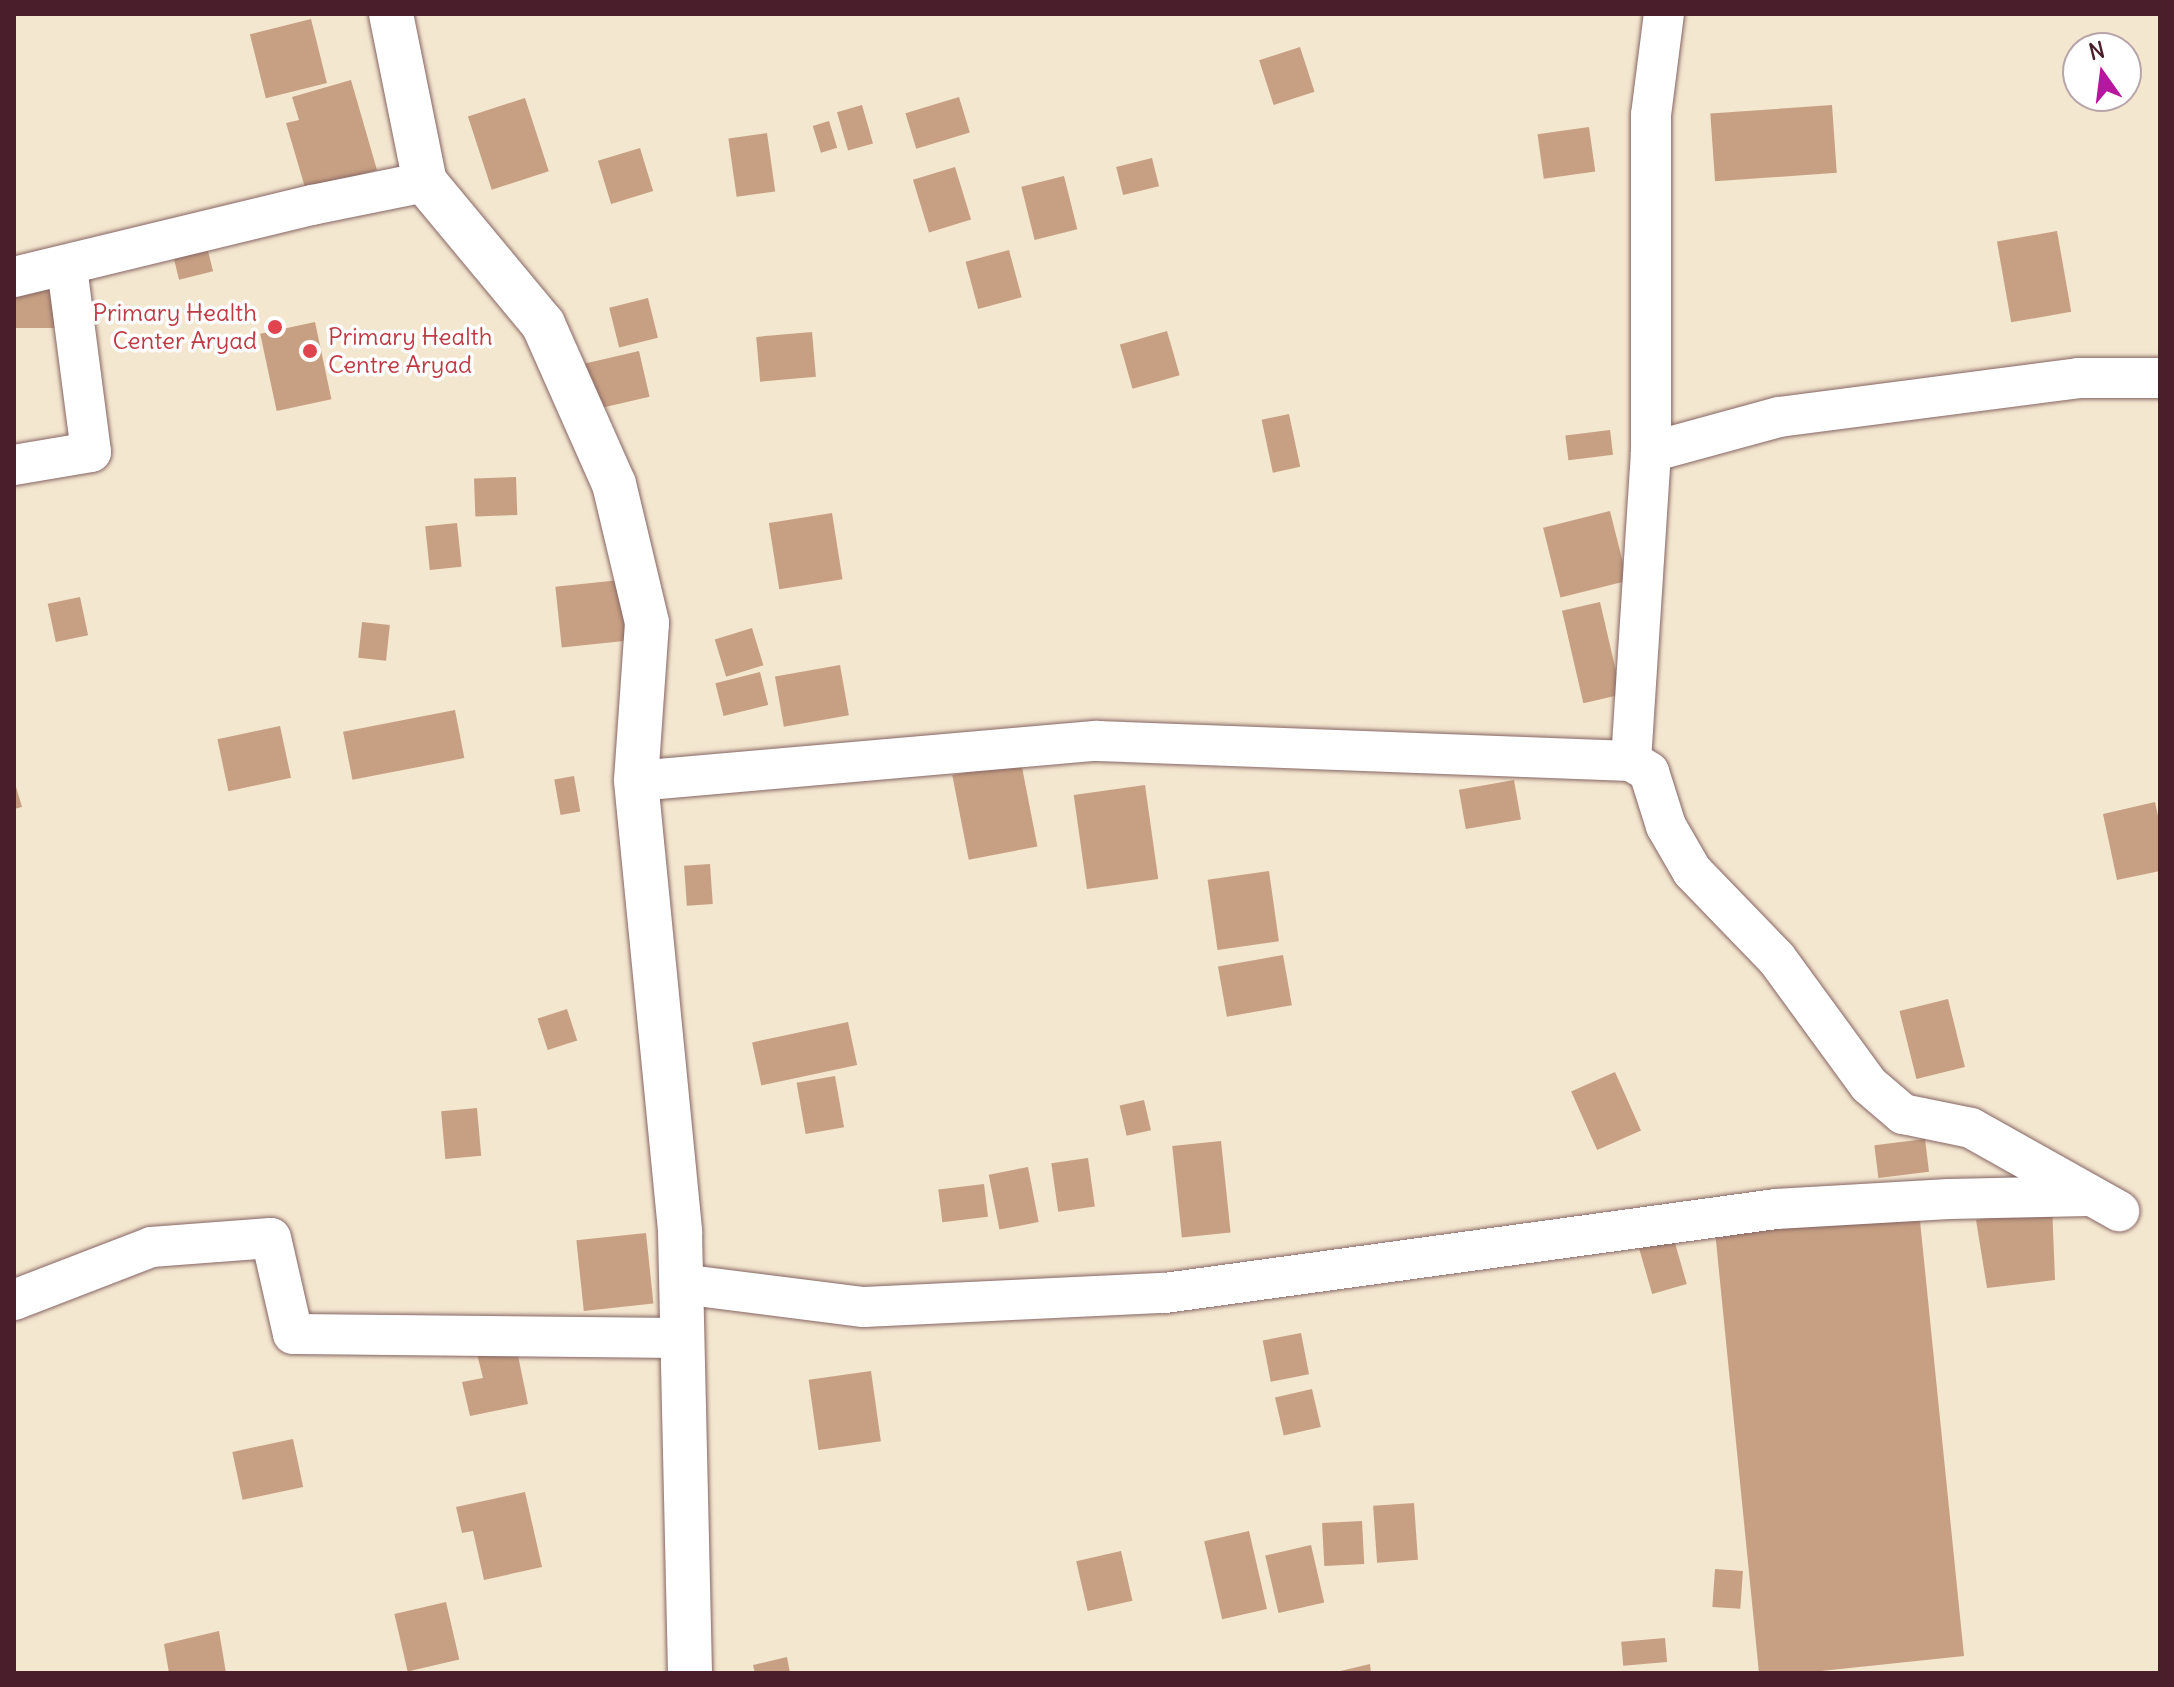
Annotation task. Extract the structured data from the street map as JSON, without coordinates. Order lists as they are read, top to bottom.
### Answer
{
  "places": ["Primary Health Center Aryad", "Primary Health Centre Aryad"],
  "north": "top"
}
